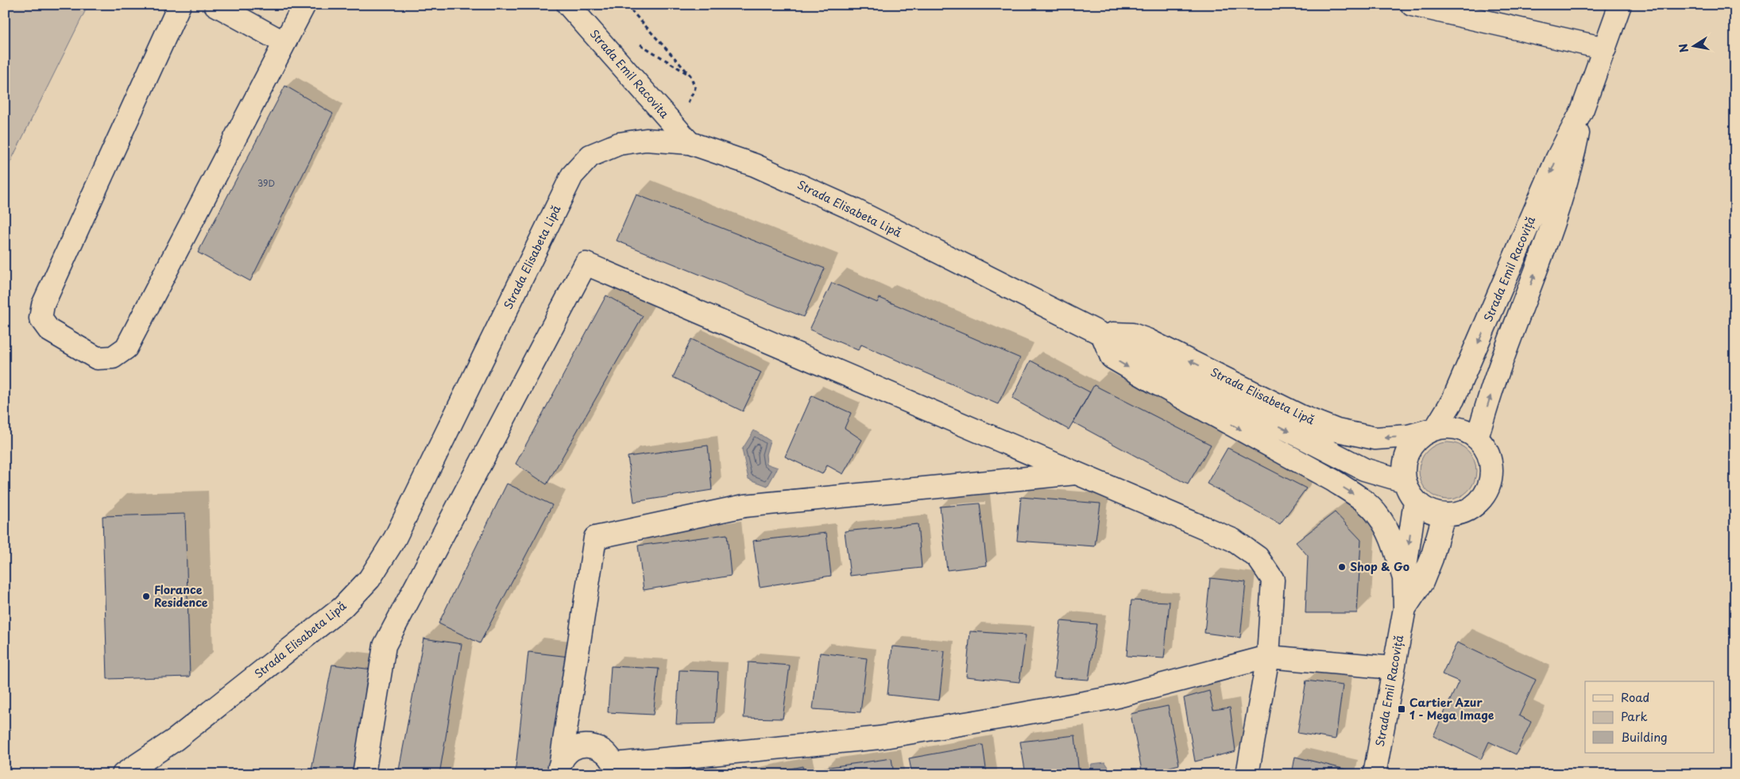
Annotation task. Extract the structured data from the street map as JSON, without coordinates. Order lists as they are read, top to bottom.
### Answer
{
  "streets": {
    "street": ["Strada Emil Racovita", "Strada Elisabeta Lipă", "Strada Emil Racoviță"]
  },
  "crossings": [
    ["Strada Emil Racovita", "Strada Elisabeta Lipă"],
    ["Strada Elisabeta Lipă", "Strada Emil Racoviță"]
  ],
  "places": {
    "other": ["Shop & Go", "Florance Residence"],
    "transit": ["Cartier Azur 1 - Mega Image"]
  },
  "house_numbers": ["39D"],
  "legend": ["Road", "Park", "Building"],
  "north": "left"
}
